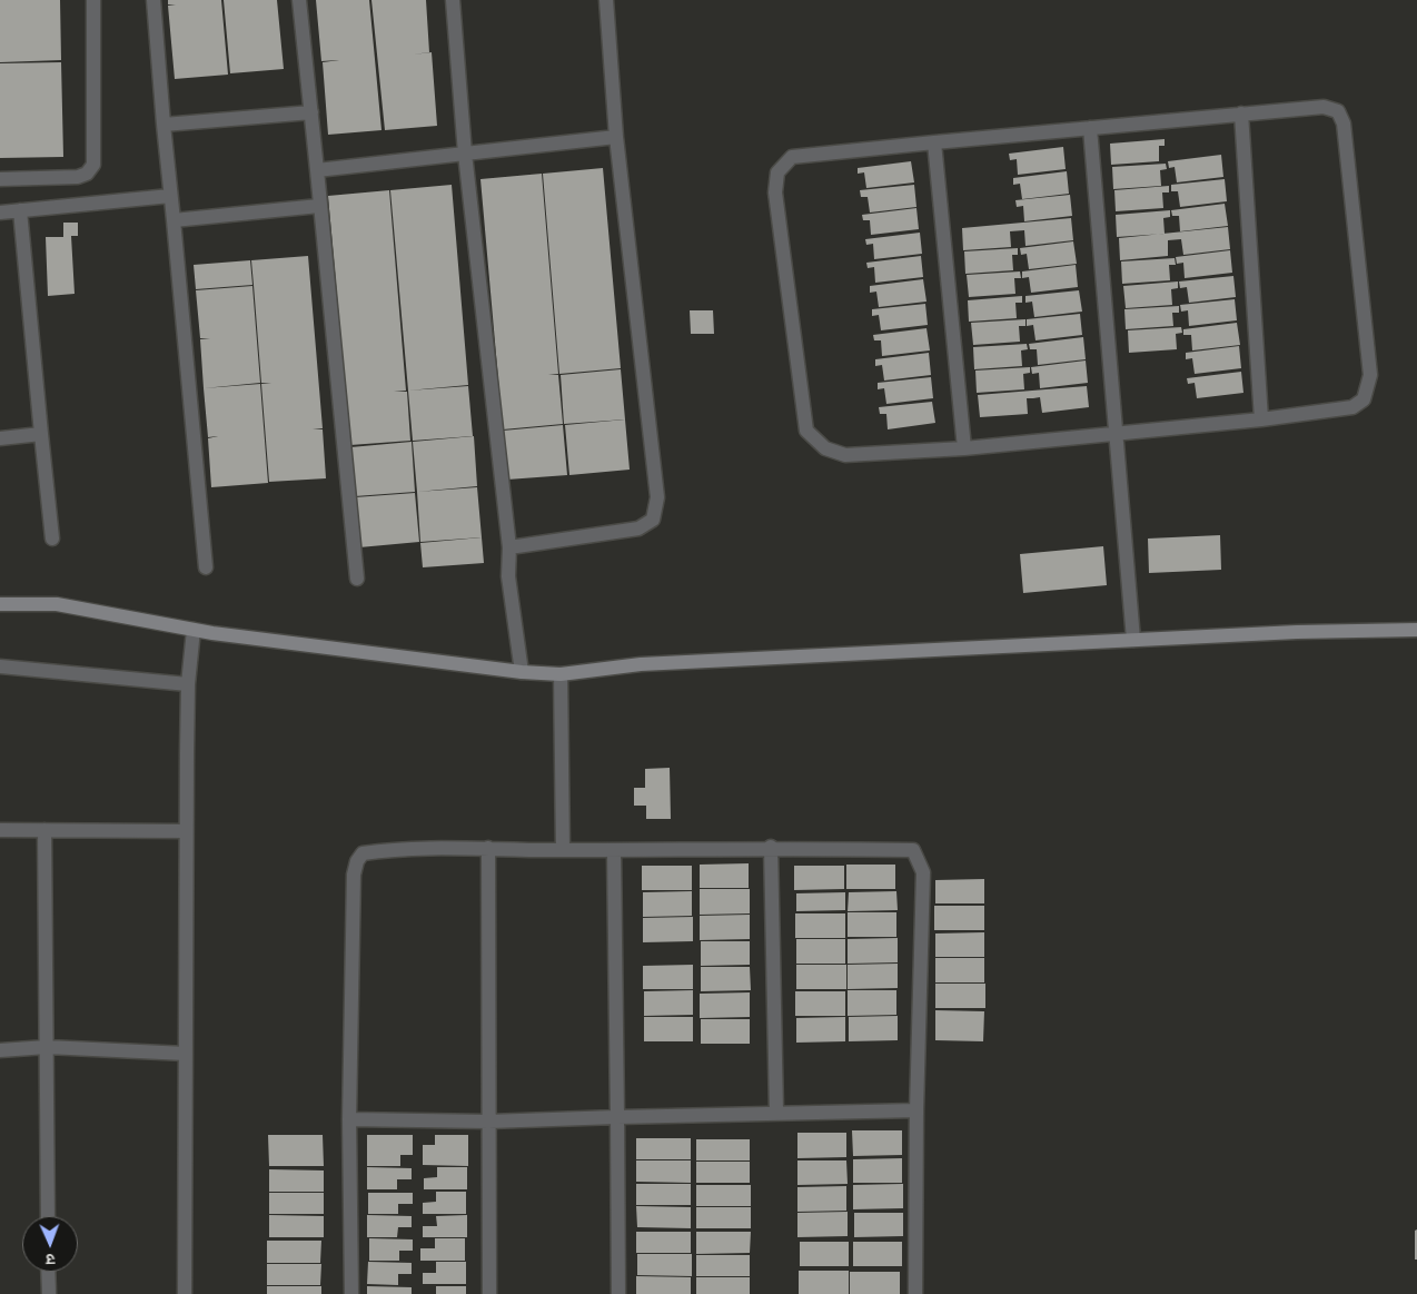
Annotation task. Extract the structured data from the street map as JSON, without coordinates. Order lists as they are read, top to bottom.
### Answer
{
  "north": "bottom"
}
